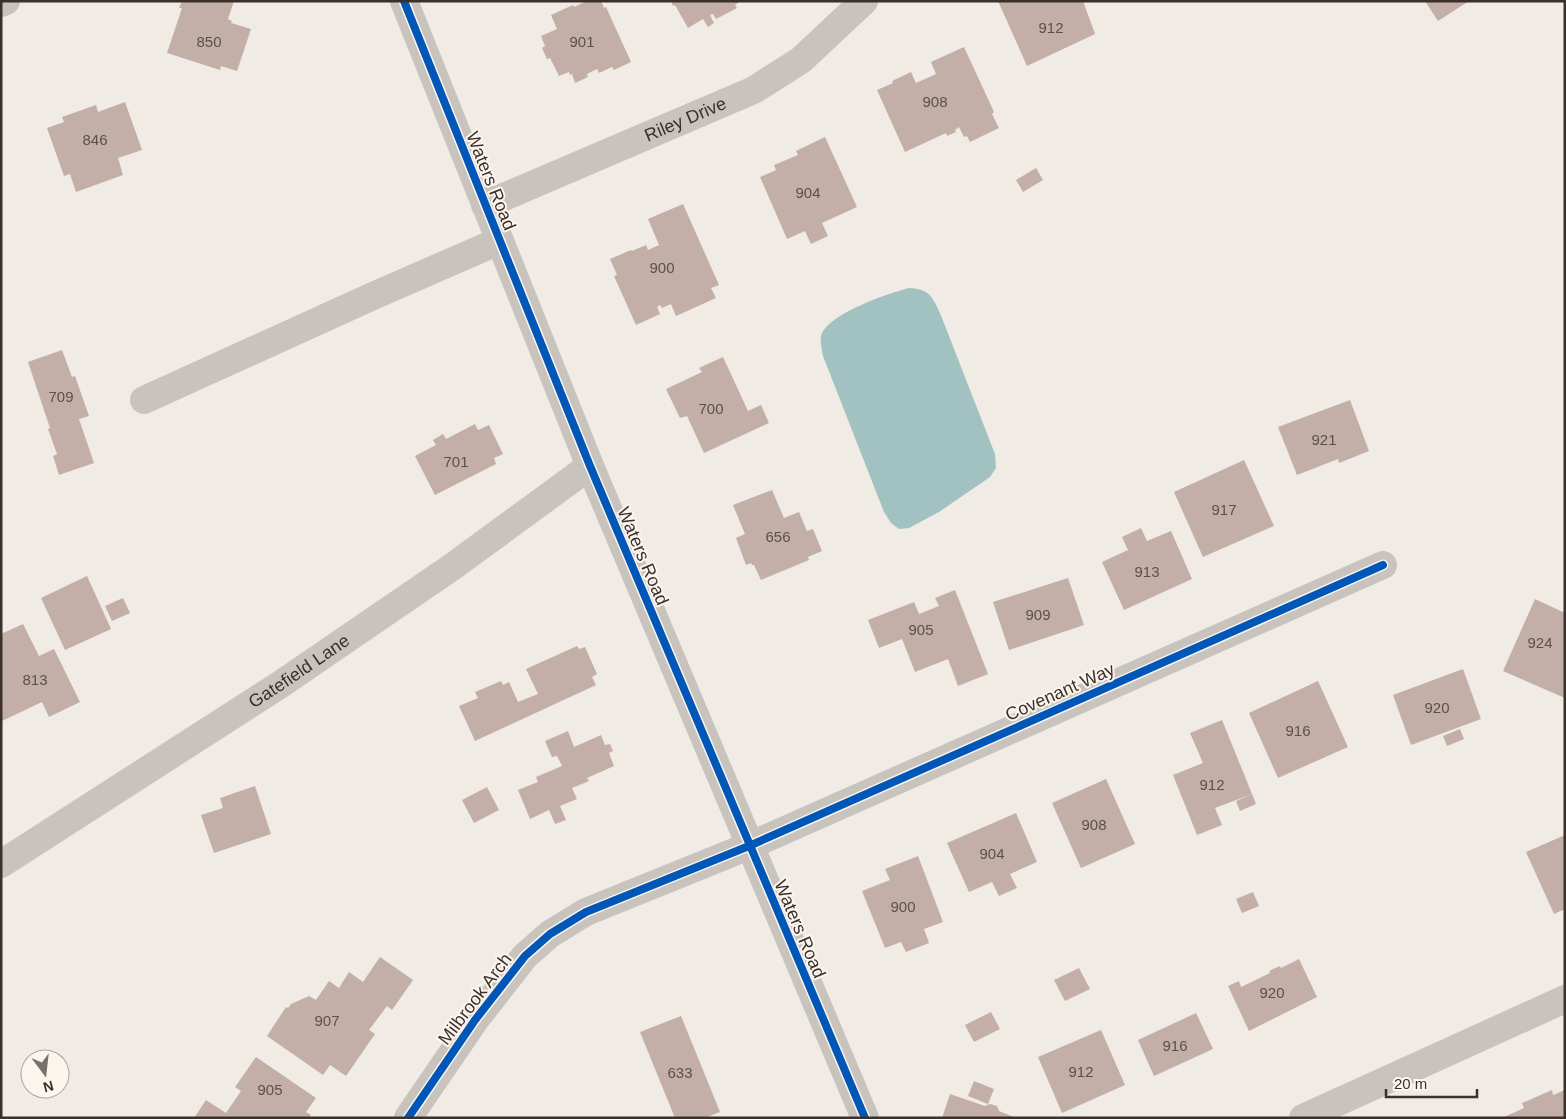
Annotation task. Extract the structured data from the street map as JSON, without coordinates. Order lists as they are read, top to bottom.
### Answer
{
  "streets": {
    "street": [
      "Riley Drive",
      "Waters Road",
      "Gatefield Lane",
      "Covenant Way",
      "Milbrook Arch"
    ]
  },
  "crossings": [
    ["Riley Drive", "Waters Road"],
    ["Waters Road", "Gatefield Lane"],
    ["Waters Road", "Covenant Way"],
    ["Waters Road", "Milbrook Arch"],
    ["Covenant Way", "Milbrook Arch"]
  ],
  "house_numbers": [
    "912",
    "850",
    "901",
    "908",
    "846",
    "904",
    "900",
    "709",
    "700",
    "921",
    "701",
    "917",
    "656",
    "913",
    "909",
    "905",
    "924",
    "813",
    "920",
    "916",
    "912",
    "908",
    "904",
    "900",
    "920",
    "907",
    "916",
    "912",
    "633",
    "905"
  ],
  "scale_bar": "20 m",
  "north": "bottom"
}
